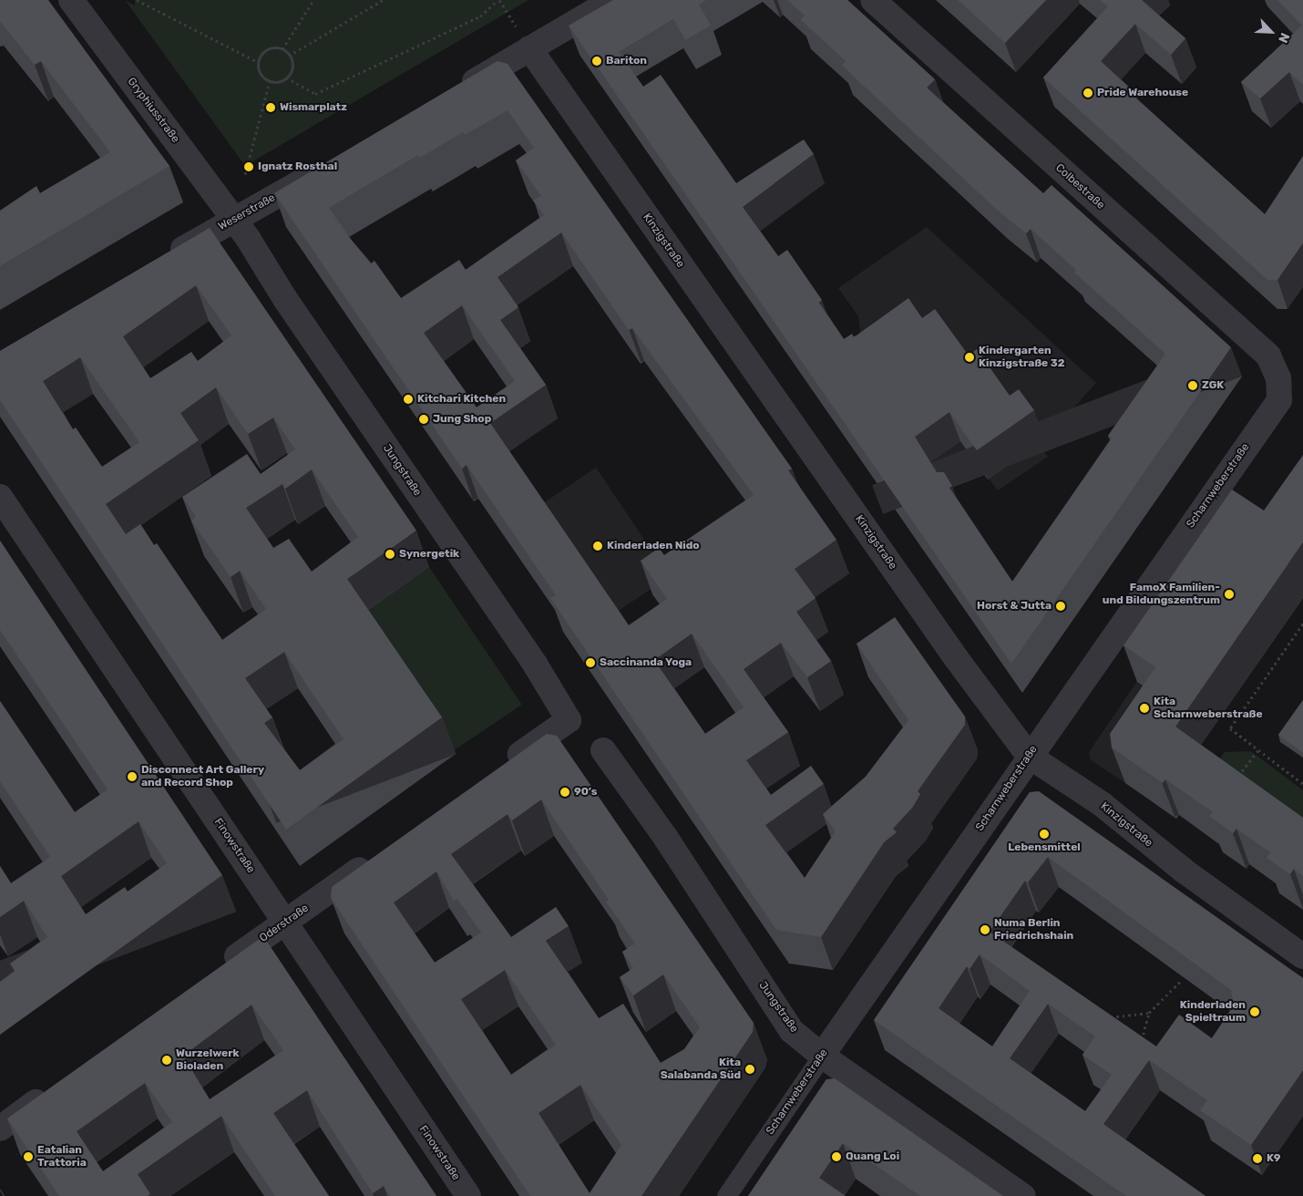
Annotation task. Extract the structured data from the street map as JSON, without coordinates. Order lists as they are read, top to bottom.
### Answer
{
  "streets": {
    "street": [
      "Gryphiusstraße",
      "Colbestraße",
      "Weserstraße",
      "Kinzigstraße",
      "Jungstraße",
      "Scharnweberstraße",
      "Finowstraße",
      "Oderstraße"
    ]
  },
  "crossings": [
    ["Gryphiusstraße", "Weserstraße"],
    ["Gryphiusstraße", "Jungstraße"],
    ["Colbestraße", "Scharnweberstraße"],
    ["Weserstraße", "Jungstraße"],
    ["Kinzigstraße", "Scharnweberstraße"],
    ["Jungstraße", "Scharnweberstraße"],
    ["Finowstraße", "Oderstraße"]
  ],
  "places": [
    "Bariton",
    "Pride Warehouse",
    "Wismarplatz",
    "Ignatz Rosthal",
    "Kindergarten Kinzigstraße 32",
    "ZGK",
    "Kitchari Kitchen",
    "Jung Shop",
    "Kinderladen Nido",
    "Synergetik",
    "FamoX Familien- und Bildungszentrum",
    "Horst & Jutta",
    "Saccinanda Yoga",
    "Kita Scharnweberstraße",
    "Disconnect Art Gallery and Record Shop",
    "90’s",
    "Lebensmittel",
    "Numa Berlin Friedrichshain",
    "Kinderladen Spieltraum",
    "Wurzelwerk Bioladen",
    "Kita Salabanda Süd",
    "Eatalian Trattoria",
    "Quang Loi",
    "K9"
  ],
  "north": "bottom right"
}
